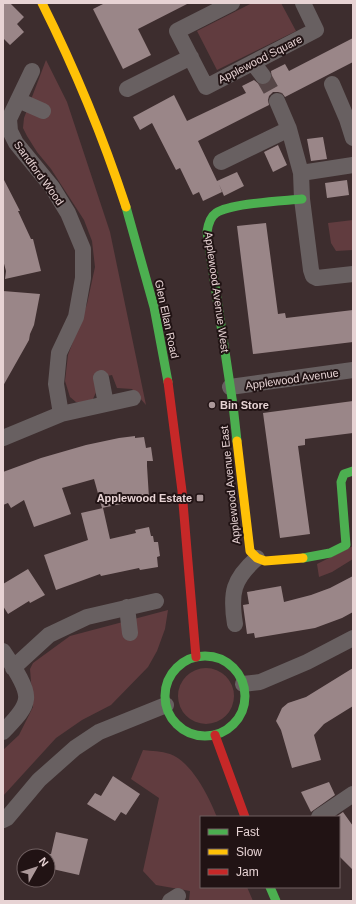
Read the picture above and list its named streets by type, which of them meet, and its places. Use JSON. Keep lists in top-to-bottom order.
{
  "streets": {
    "street": [
      "Applewood Square",
      "Sandford Wood",
      "Applewood Avenue West",
      "Glen Ellan Road",
      "Applewood Avenue",
      "Applewood Avenue East"
    ]
  },
  "crossings": [
    ["Applewood Avenue West", "Applewood Avenue"],
    ["Applewood Avenue West", "Applewood Avenue East"],
    ["Applewood Avenue", "Applewood Avenue East"]
  ],
  "places": {
    "other": ["Bin Store"],
    "transit": ["Applewood Estate"]
  },
  "legend": ["Fast", "Slow", "Jam"],
  "north": "top right"
}
